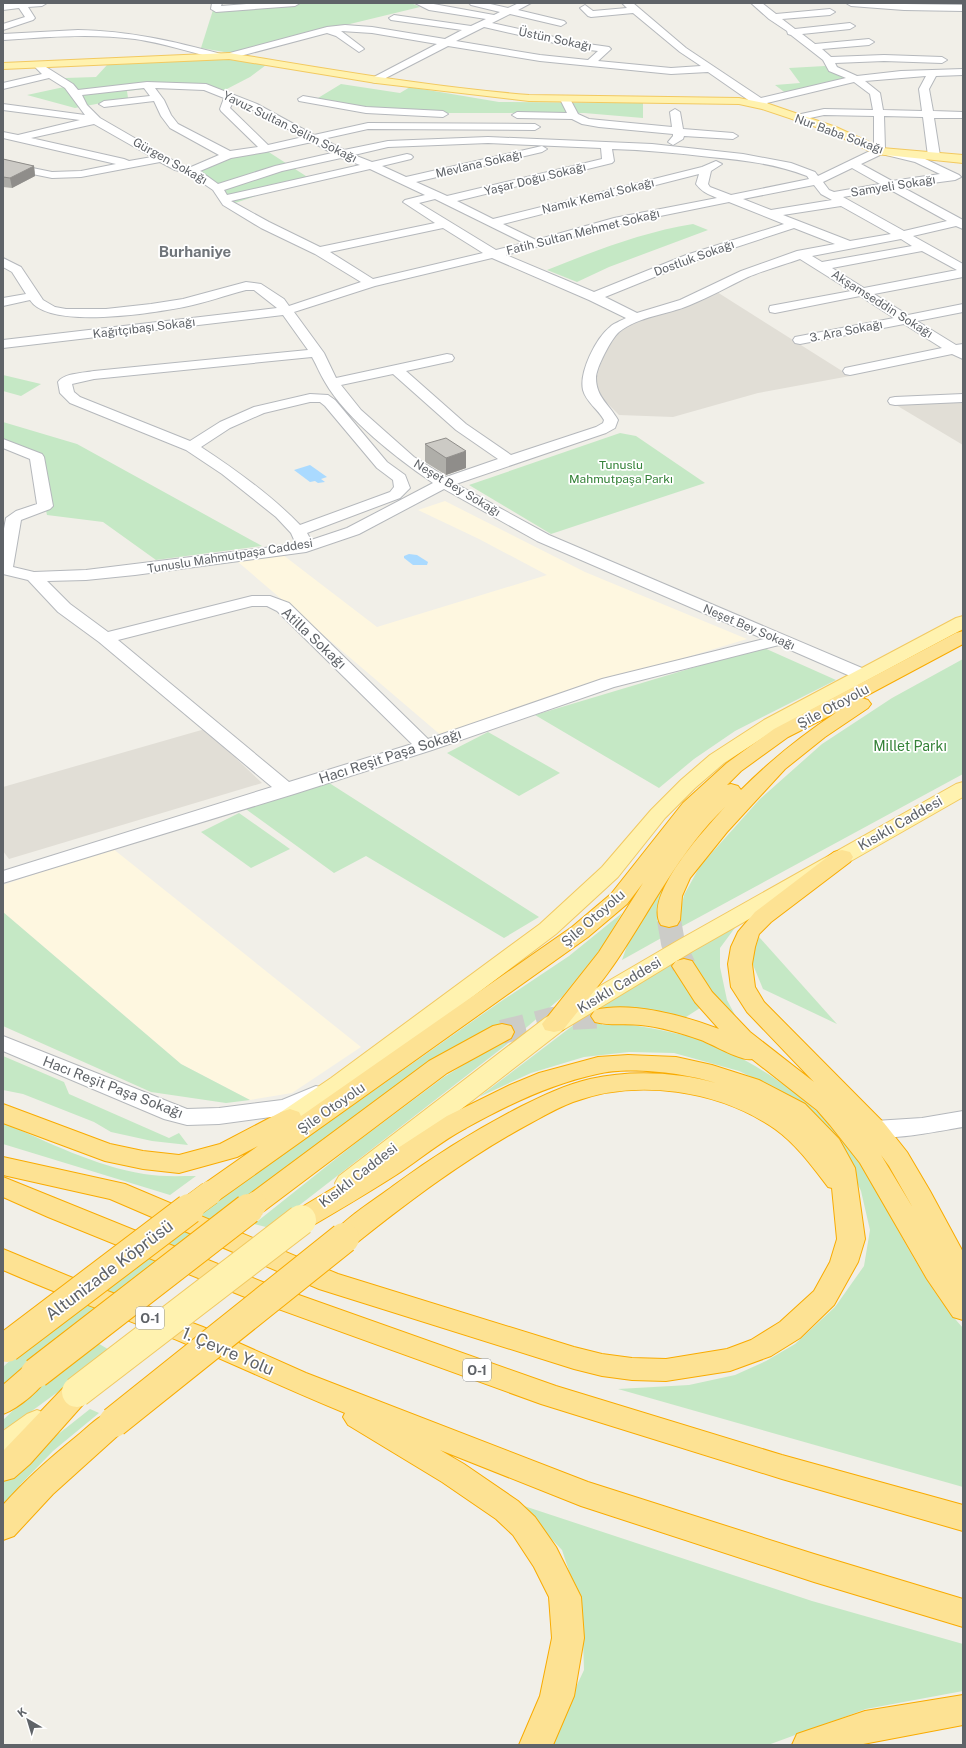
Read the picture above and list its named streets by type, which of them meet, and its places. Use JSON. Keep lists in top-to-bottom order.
{
  "streets": {
    "highway": [
      "Şile Otoyolu",
      "Altunizade Köprüsü",
      "O-1",
      "1. Çevre Yolu"
    ],
    "main road": ["Nur Baba Sokağı", "Kısıklı Caddesi"],
    "street": [
      "Üstün Sokağı",
      "Yavuz Sultan Selim Sokağı",
      "Gürgen Sokağı",
      "Mevlana Sokağı",
      "Yaşar Doğu Sokağı",
      "Samyeli Sokağı",
      "Namık Kemal Sokağı",
      "Fatih Sultan Mehmet Sokağı",
      "Dostluk Sokağı",
      "Akşamseddin Sokağı",
      "Kağıtçıbaşı Sokağı",
      "3. Ara Sokağı",
      "Neşet Bey Sokağı",
      "Tunuslu Mahmutpaşa Caddesi",
      "Atilla Sokağı",
      "Hacı Reşit Paşa Sokağı"
    ]
  },
  "crossings": [
    ["Yavuz Sultan Selim Sokağı", "Gürgen Sokağı"],
    ["Yavuz Sultan Selim Sokağı", "Mevlana Sokağı"],
    ["Yavuz Sultan Selim Sokağı", "Yaşar Doğu Sokağı"],
    ["Yavuz Sultan Selim Sokağı", "Namık Kemal Sokağı"],
    ["Yavuz Sultan Selim Sokağı", "Fatih Sultan Mehmet Sokağı"],
    ["Nur Baba Sokağı", "Gürgen Sokağı"],
    ["Nur Baba Sokağı", "Fatih Sultan Mehmet Sokağı"],
    ["Gürgen Sokağı", "Fatih Sultan Mehmet Sokağı"],
    ["Fatih Sultan Mehmet Sokağı", "Kağıtçıbaşı Sokağı"],
    ["Fatih Sultan Mehmet Sokağı", "Neşet Bey Sokağı"],
    ["Akşamseddin Sokağı", "3. Ara Sokağı"],
    ["Kağıtçıbaşı Sokağı", "Neşet Bey Sokağı"],
    ["Neşet Bey Sokağı", "Tunuslu Mahmutpaşa Caddesi"],
    ["Neşet Bey Sokağı", "Hacı Reşit Paşa Sokağı"],
    ["Atilla Sokağı", "Hacı Reşit Paşa Sokağı"],
    ["Şile Otoyolu", "Kısıklı Caddesi"],
    ["Şile Otoyolu", "Altunizade Köprüsü"],
    ["O-1", "1. Çevre Yolu"]
  ],
  "districts": ["Burhaniye"],
  "parks": ["Tunuslu Mahmutpaşa Parkı", "Millet Parkı"],
  "north": "top left"
}
